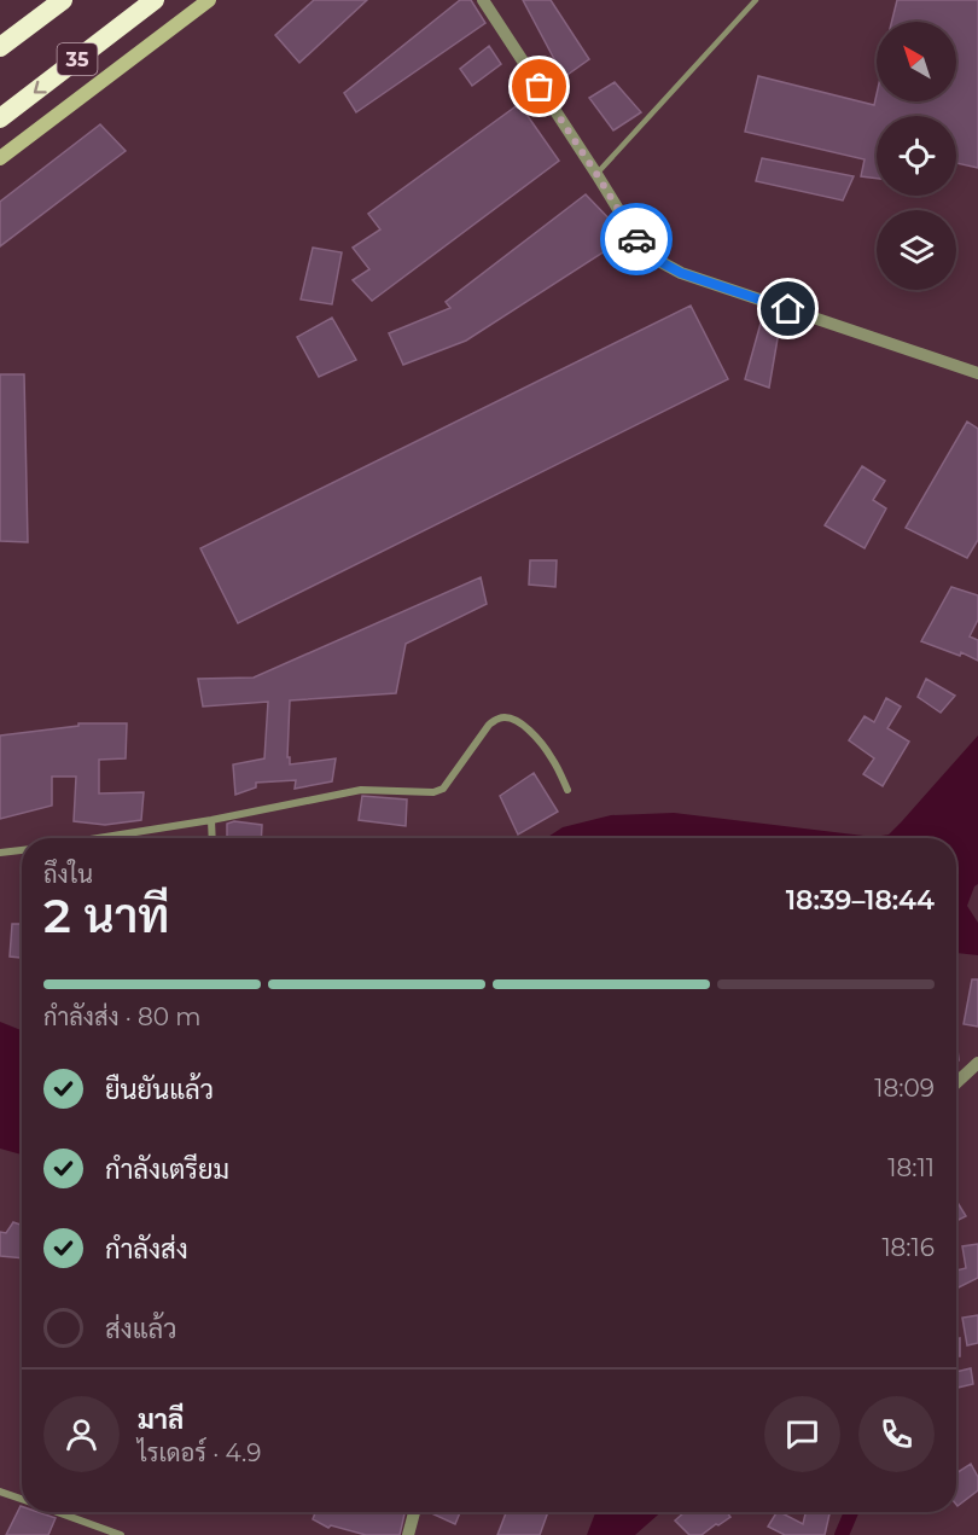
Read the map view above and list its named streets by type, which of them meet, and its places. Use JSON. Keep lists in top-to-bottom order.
{
  "streets": {
    "highway": ["35"]
  },
  "north": "top left",
  "page": {
    "heading": ["2 นาที", "ถึงใน", "18:39–18:44"],
    "panel": ["มาลี", "ไรเดอร์ · 4.9"],
    "bar": "กำลังส่ง · 80 m",
    "list": [
      ["ยืนยันแล้ว", "18:09"],
      ["กำลังเตรียม", "18:11"],
      ["กำลังส่ง", "18:16"],
      "ส่งแล้ว"
    ]
  }
}
